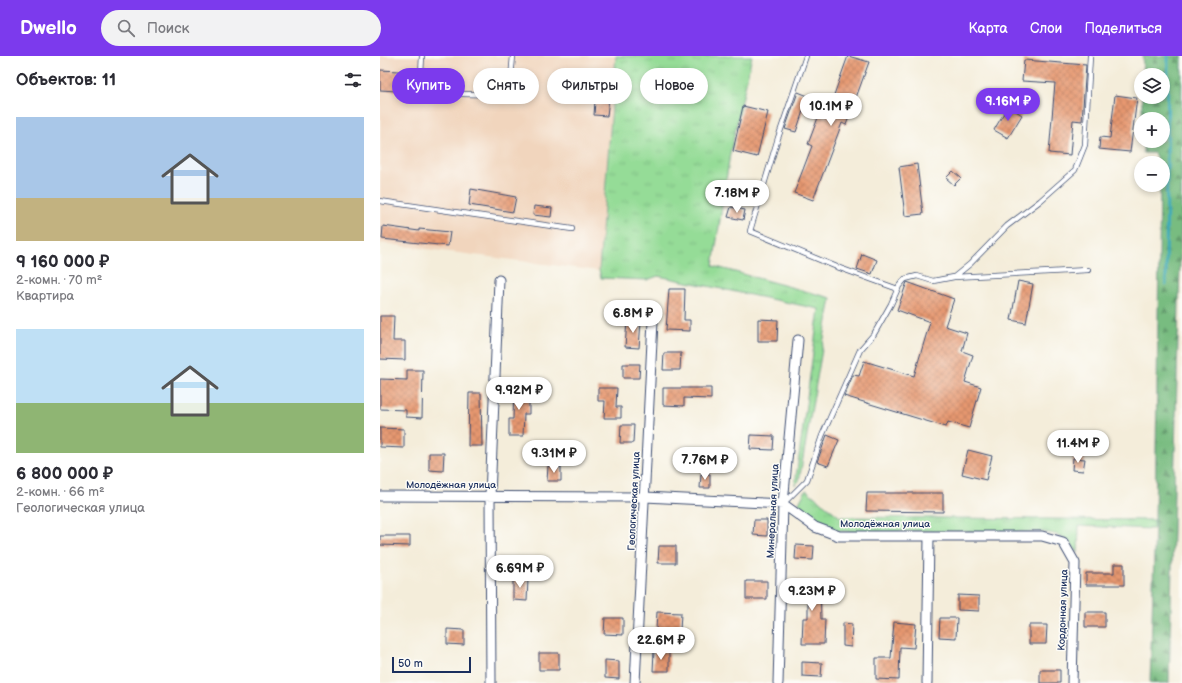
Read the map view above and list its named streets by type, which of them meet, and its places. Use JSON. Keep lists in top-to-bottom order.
{
  "streets": {
    "street": [
      "Молодёжная улица",
      "Геологическая улица",
      "Минеральная улица",
      "Кордонная улица"
    ]
  },
  "crossings": [
    ["Молодёжная улица", "Геологическая улица"],
    ["Молодёжная улица", "Минеральная улица"],
    ["Молодёжная улица", "Кордонная улица"]
  ],
  "scale_bar": "50 m",
  "page": {
    "header": "Dwello",
    "search": "Поиск",
    "nav": ["Карта", "Слои", "Поделиться"],
    "heading": "Объектов: 11",
    "map_buttons": ["+", "−"],
    "chip": [
      "Купить",
      "Снять",
      "Фильтры",
      "Новое"
    ],
    "price": [
      "9.16M ₽",
      "10.1M ₽",
      "7.18M ₽",
      "6.8M ₽",
      "9.92M ₽",
      "11.4M ₽",
      "9.31M ₽",
      "7.76M ₽",
      "6.69M ₽",
      "9.23M ₽",
      "22.6M ₽"
    ],
    "list": [
      {
        "name": "9 160 000 ₽",
        "note": "2-комн. · 70 m² · Квартира"
      },
      {
        "name": "6 800 000 ₽",
        "note": "2-комн. · 66 m² · Геологическая улица"
      }
    ],
    "scale": "50 m"
  }
}
